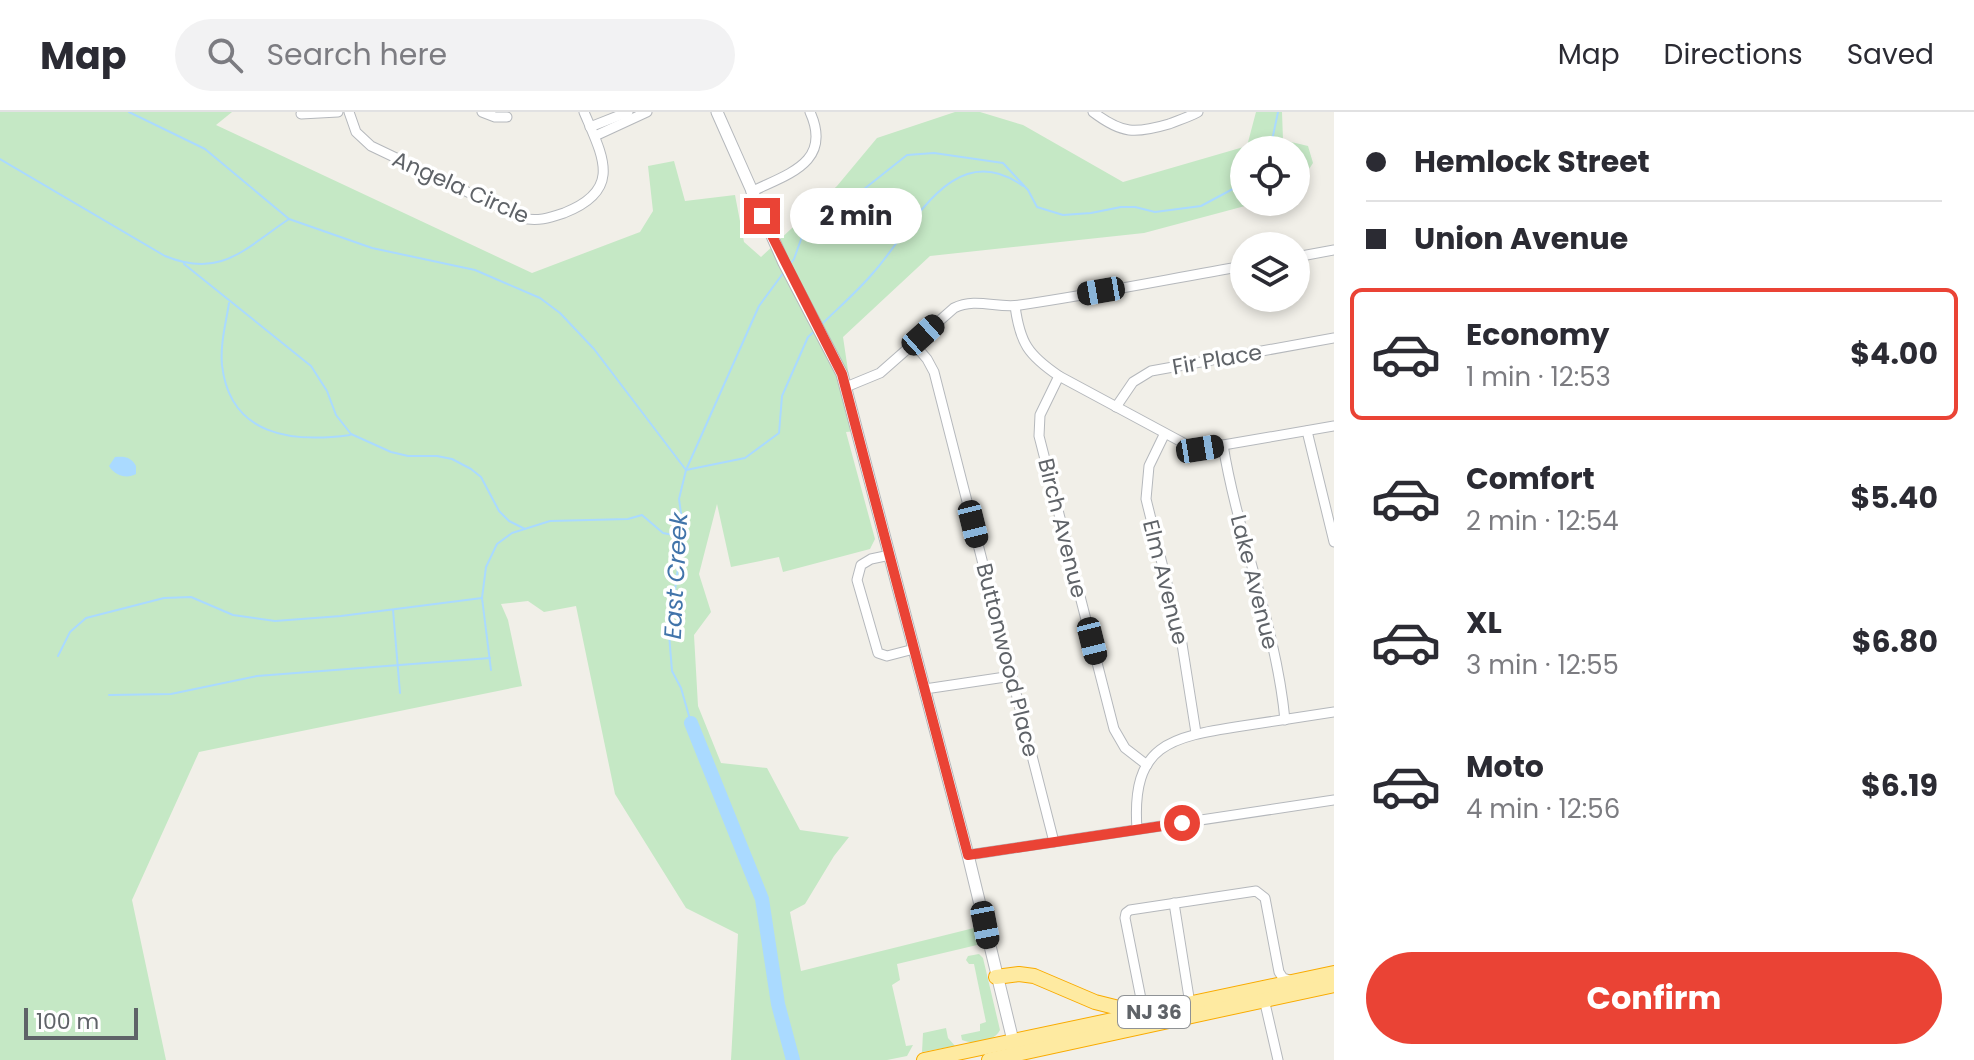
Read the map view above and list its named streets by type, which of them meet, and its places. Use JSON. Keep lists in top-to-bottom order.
{
  "streets": {
    "highway": ["NJ 36"],
    "street": [
      "Angela Circle",
      "Fir Place",
      "Birch Avenue",
      "Elm Avenue",
      "Lake Avenue",
      "Buttonwood Place"
    ]
  },
  "water": ["East Creek"],
  "scale_bar": "100 m",
  "page": {
    "header": "Map",
    "search": "Search here",
    "nav": ["Map", "Directions", "Saved"],
    "banner": ["Hemlock Street", "Union Avenue"],
    "bubble": "2 min",
    "list": [
      {
        "name": "Economy",
        "note": "1 min · 12:53",
        "value": "$4.00"
      },
      {
        "name": "Comfort",
        "note": "2 min · 12:54",
        "value": "$5.40"
      },
      {
        "name": "XL",
        "note": "3 min · 12:55",
        "value": "$6.80"
      },
      {
        "name": "Moto",
        "note": "4 min · 12:56",
        "value": "$6.19"
      }
    ],
    "buttons": "Confirm",
    "scale": "100 m"
  }
}
